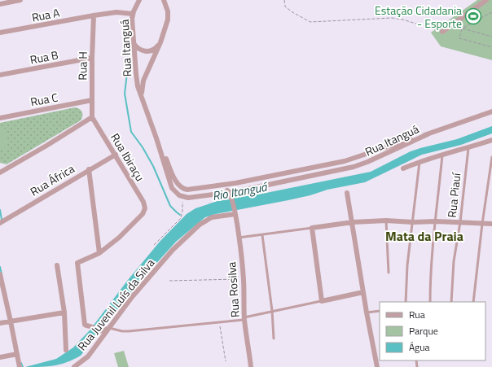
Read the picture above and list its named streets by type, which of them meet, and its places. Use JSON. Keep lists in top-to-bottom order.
{
  "streets": {
    "street": [
      "Rua A",
      "Rua Itanguá",
      "Rua B",
      "Rua H",
      "Rua C",
      "Rua Ibiraçu",
      "Rua África",
      "Rua Rosilva",
      "Rua Juvenil Luís da Silva"
    ],
    "lane": ["Rua Piauí"]
  },
  "crossings": [
    ["Rua A", "Rua Itanguá"],
    ["Rua A", "Rua H"],
    ["Rua Itanguá", "Rua Rosilva"],
    ["Rua B", "Rua H"],
    ["Rua H", "Rua C"],
    ["Rua H", "Rua Ibiraçu"],
    ["Rua Ibiraçu", "Rua África"],
    ["Rua Rosilva", "Rua Juvenil Luís da Silva"]
  ],
  "districts": ["Mata da Praia"],
  "water": ["Rio Itanguá"],
  "places": {
    "sports": ["Estação Cidadania - Esporte"]
  },
  "legend": ["Rua", "Parque", "Água"]
}
